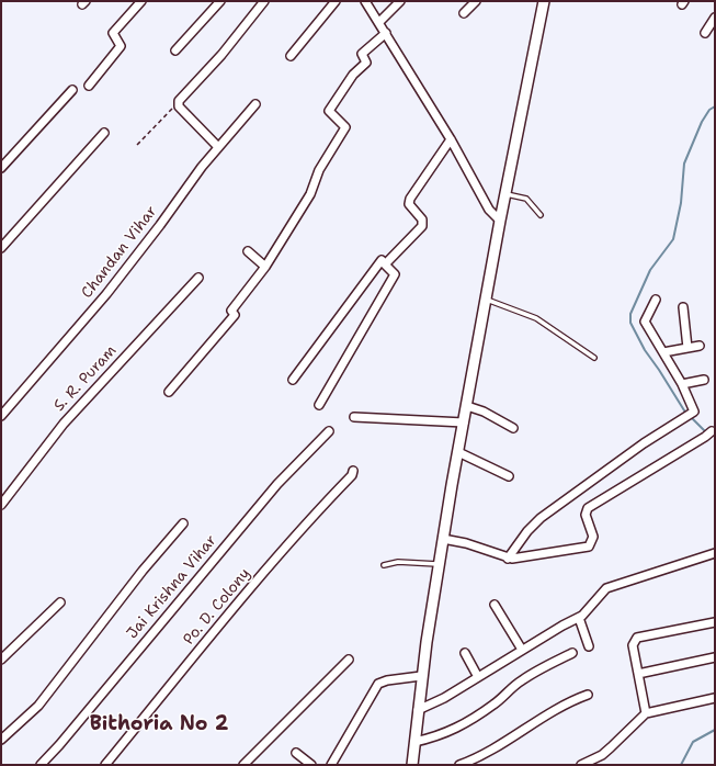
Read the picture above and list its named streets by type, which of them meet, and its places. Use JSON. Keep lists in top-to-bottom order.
{
  "streets": {
    "street": [
      "Chandan Vihar",
      "S. R. Puram",
      "Jai Krishna Vihar",
      "Po. D. Colony"
    ]
  },
  "districts": ["Bithoria No 2"]
}
